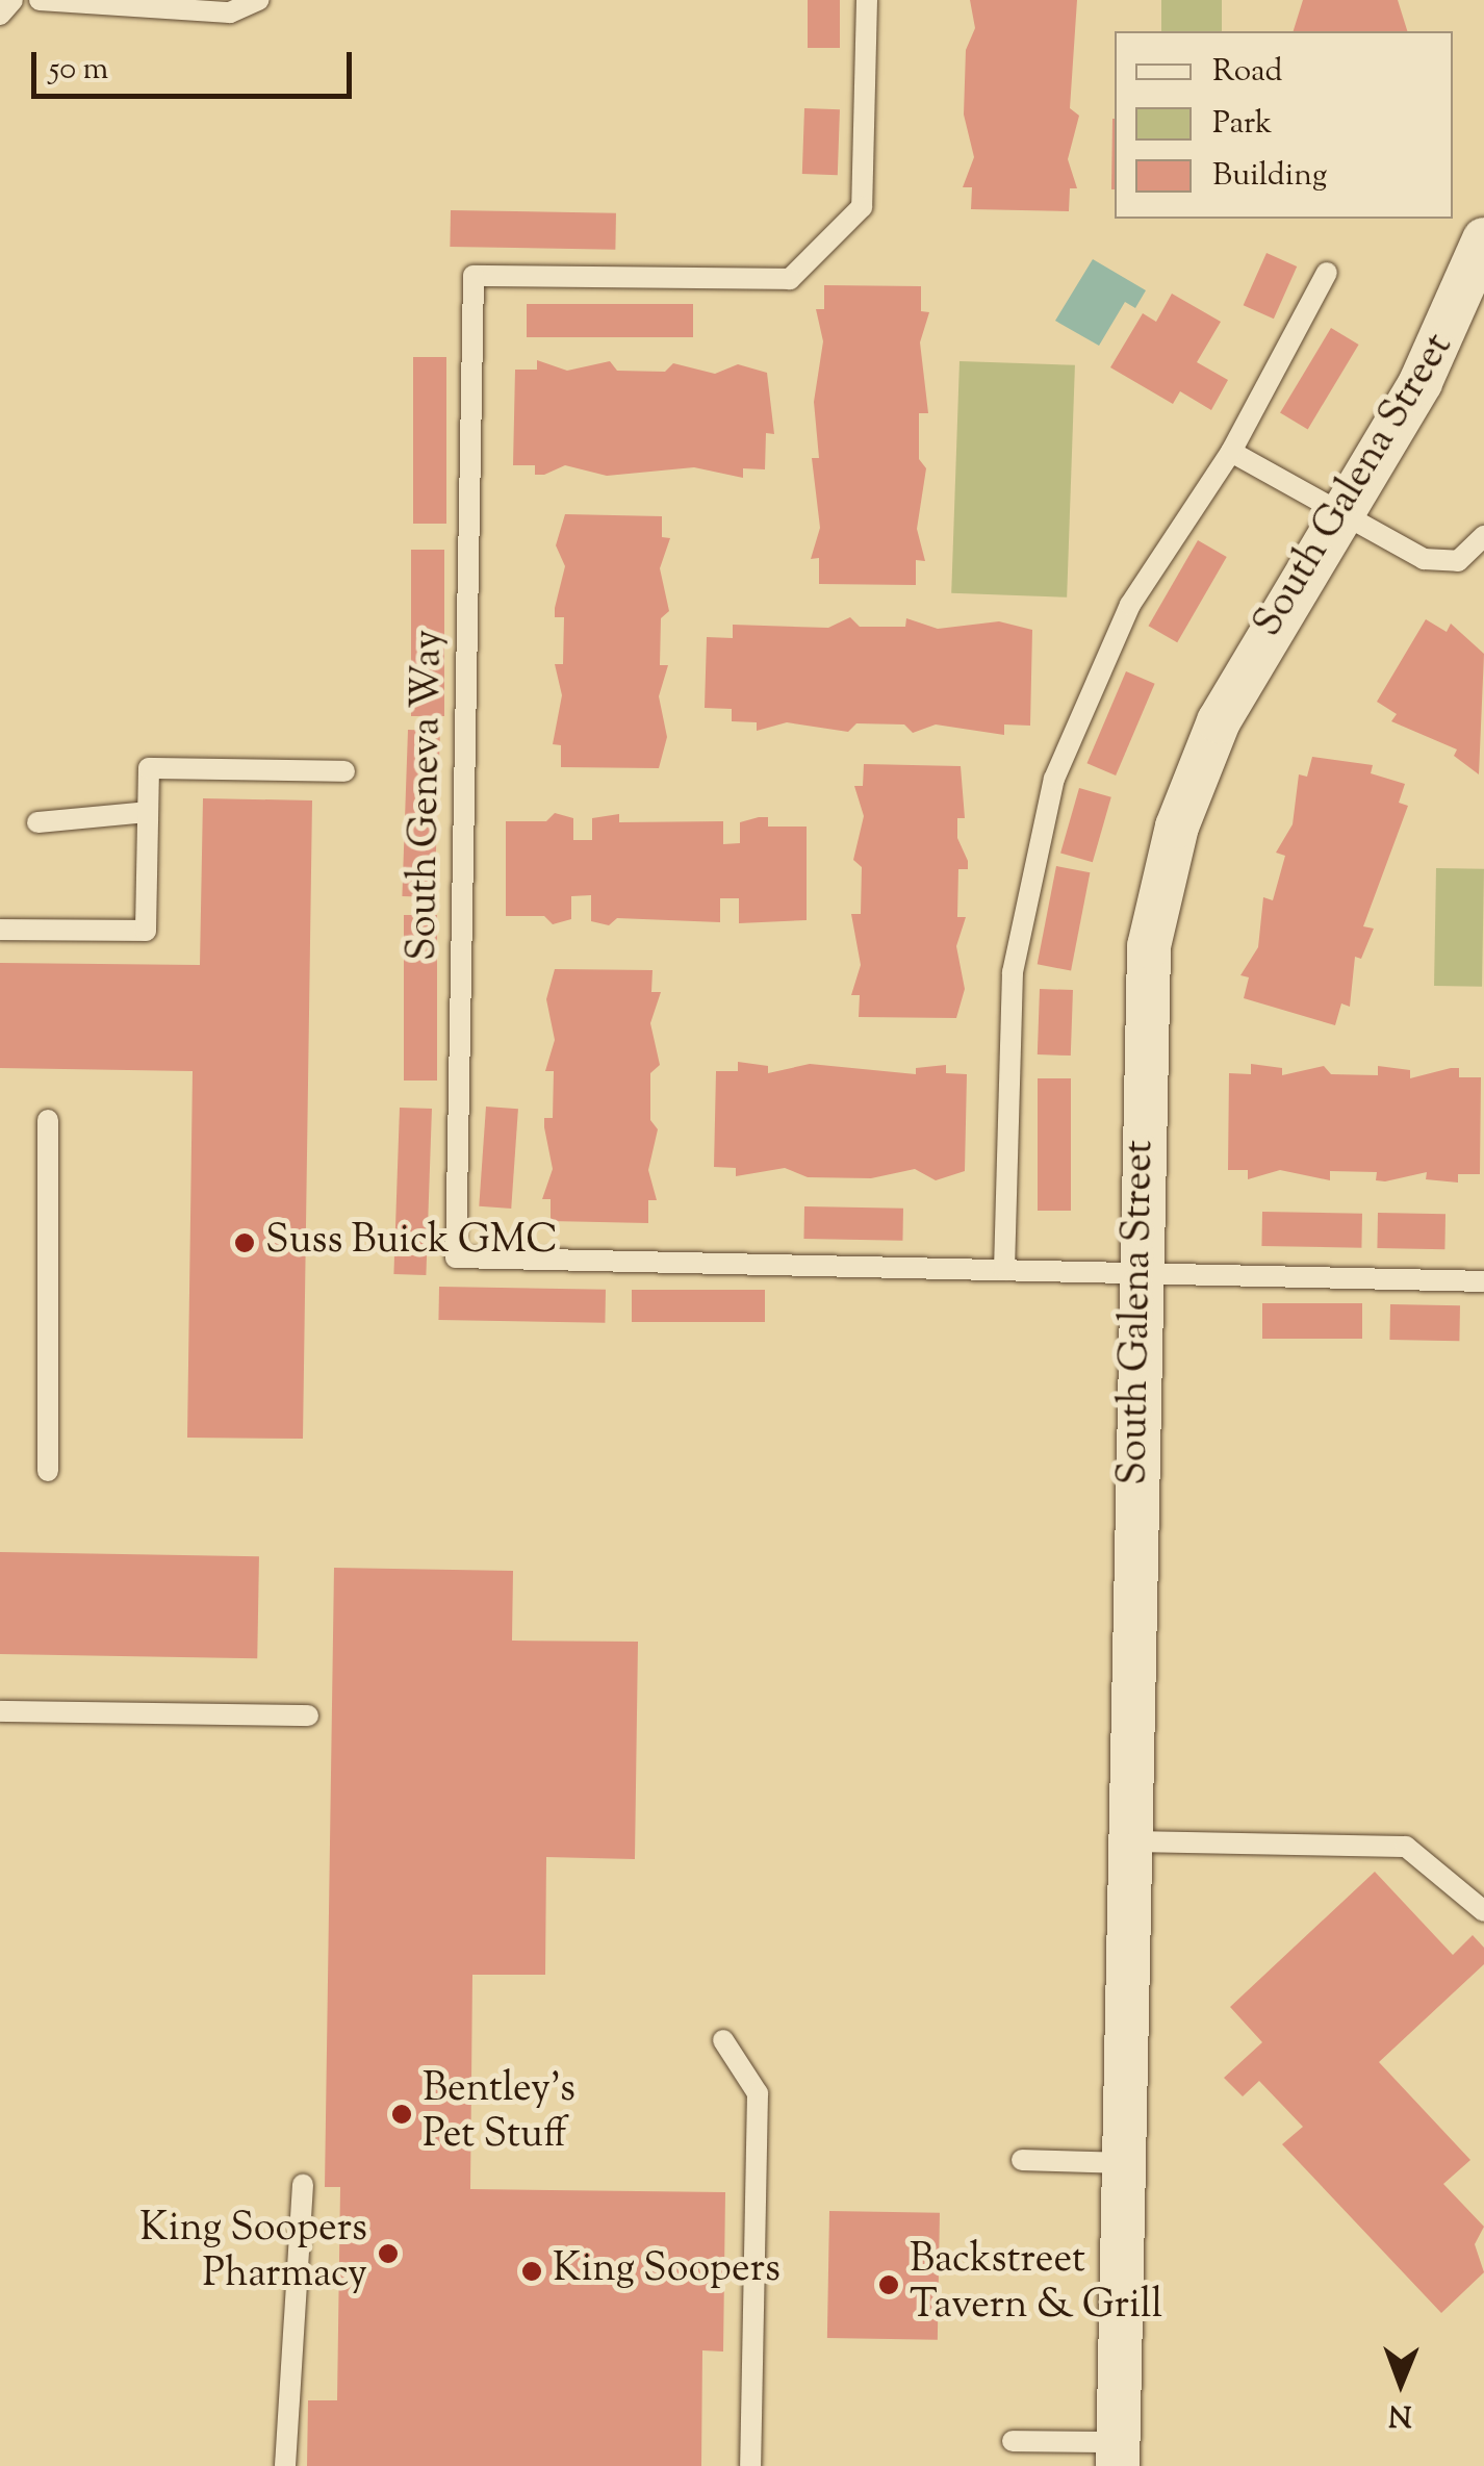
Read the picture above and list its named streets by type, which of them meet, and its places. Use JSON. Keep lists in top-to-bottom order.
{
  "streets": {
    "street": ["South Galena Street"],
    "lane": ["South Geneva Way"]
  },
  "crossings": [
    ["South Galena Street", "South Geneva Way"]
  ],
  "places": [
    "Suss Buick GMC",
    "Bentley's Pet Stuff",
    "King Soopers Pharmacy",
    "King Soopers",
    "Backstreet Tavern & Grill"
  ],
  "legend": ["Road", "Park", "Building"],
  "scale_bar": "50 m",
  "north": "bottom"
}
